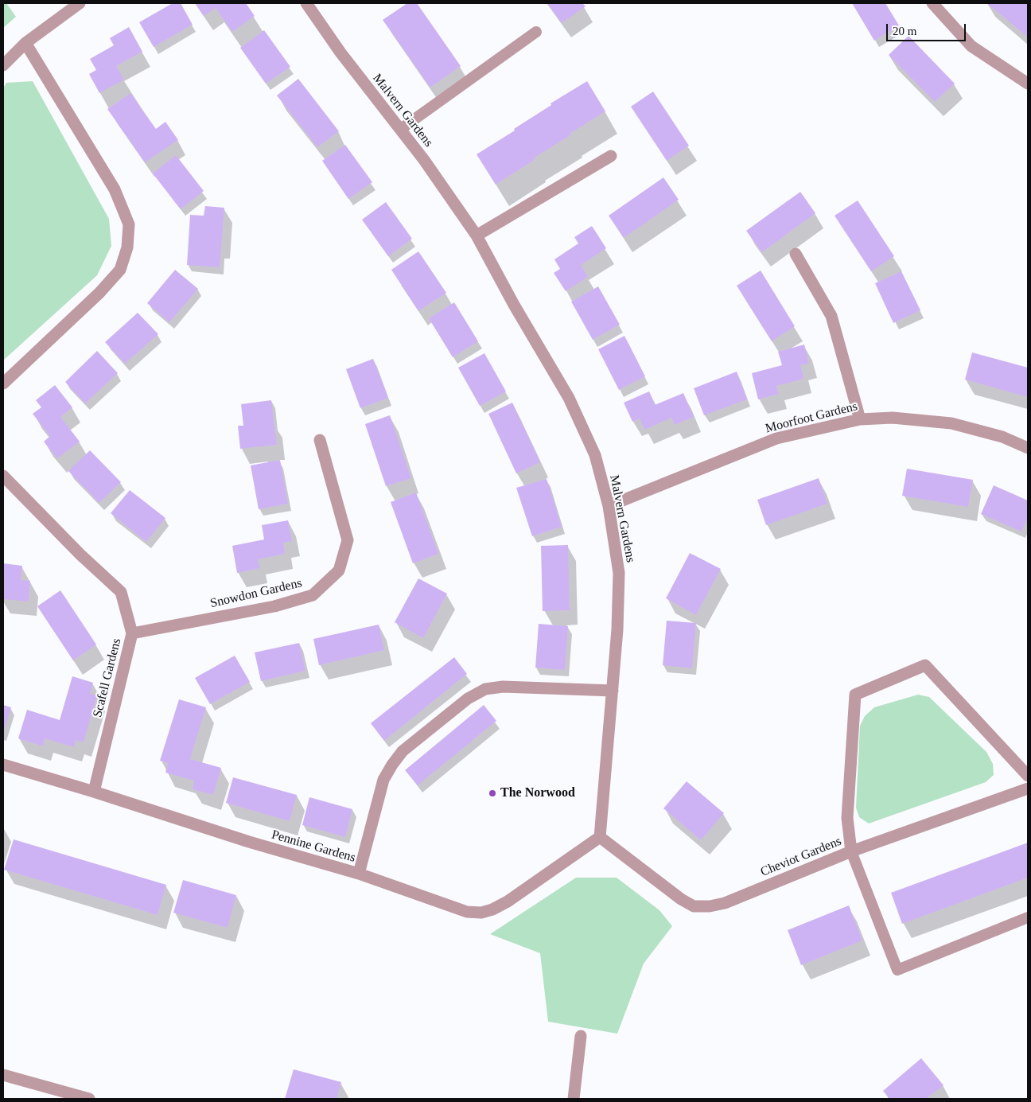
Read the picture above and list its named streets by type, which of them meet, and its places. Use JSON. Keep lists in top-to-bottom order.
{
  "streets": {
    "street": [
      "Malvern Gardens",
      "Moorfoot Gardens",
      "Snowdon Gardens",
      "Scafell Gardens",
      "Pennine Gardens",
      "Cheviot Gardens"
    ]
  },
  "crossings": [
    ["Malvern Gardens", "Moorfoot Gardens"],
    ["Malvern Gardens", "Pennine Gardens"],
    ["Malvern Gardens", "Cheviot Gardens"],
    ["Snowdon Gardens", "Scafell Gardens"],
    ["Scafell Gardens", "Pennine Gardens"],
    ["Pennine Gardens", "Cheviot Gardens"]
  ],
  "places": ["The Norwood"],
  "scale_bar": "20 m"
}
